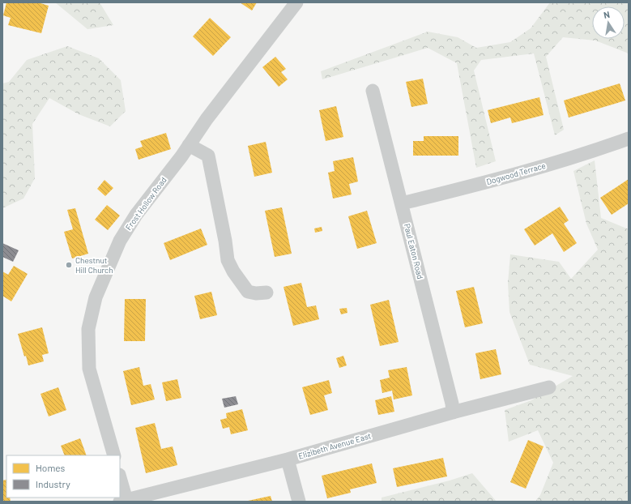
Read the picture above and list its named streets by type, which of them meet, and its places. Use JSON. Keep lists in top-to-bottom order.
{
  "streets": {
    "street": [
      "Dogwood Terrace",
      "Frost Hollow Road",
      "Paul Eaton Road",
      "Elizibeth Avenue East"
    ]
  },
  "crossings": [
    ["Dogwood Terrace", "Paul Eaton Road"],
    ["Paul Eaton Road", "Elizibeth Avenue East"]
  ],
  "places": ["Chestnut Hill Church"],
  "legend": ["Homes", "Industry"],
  "north": "top"
}
